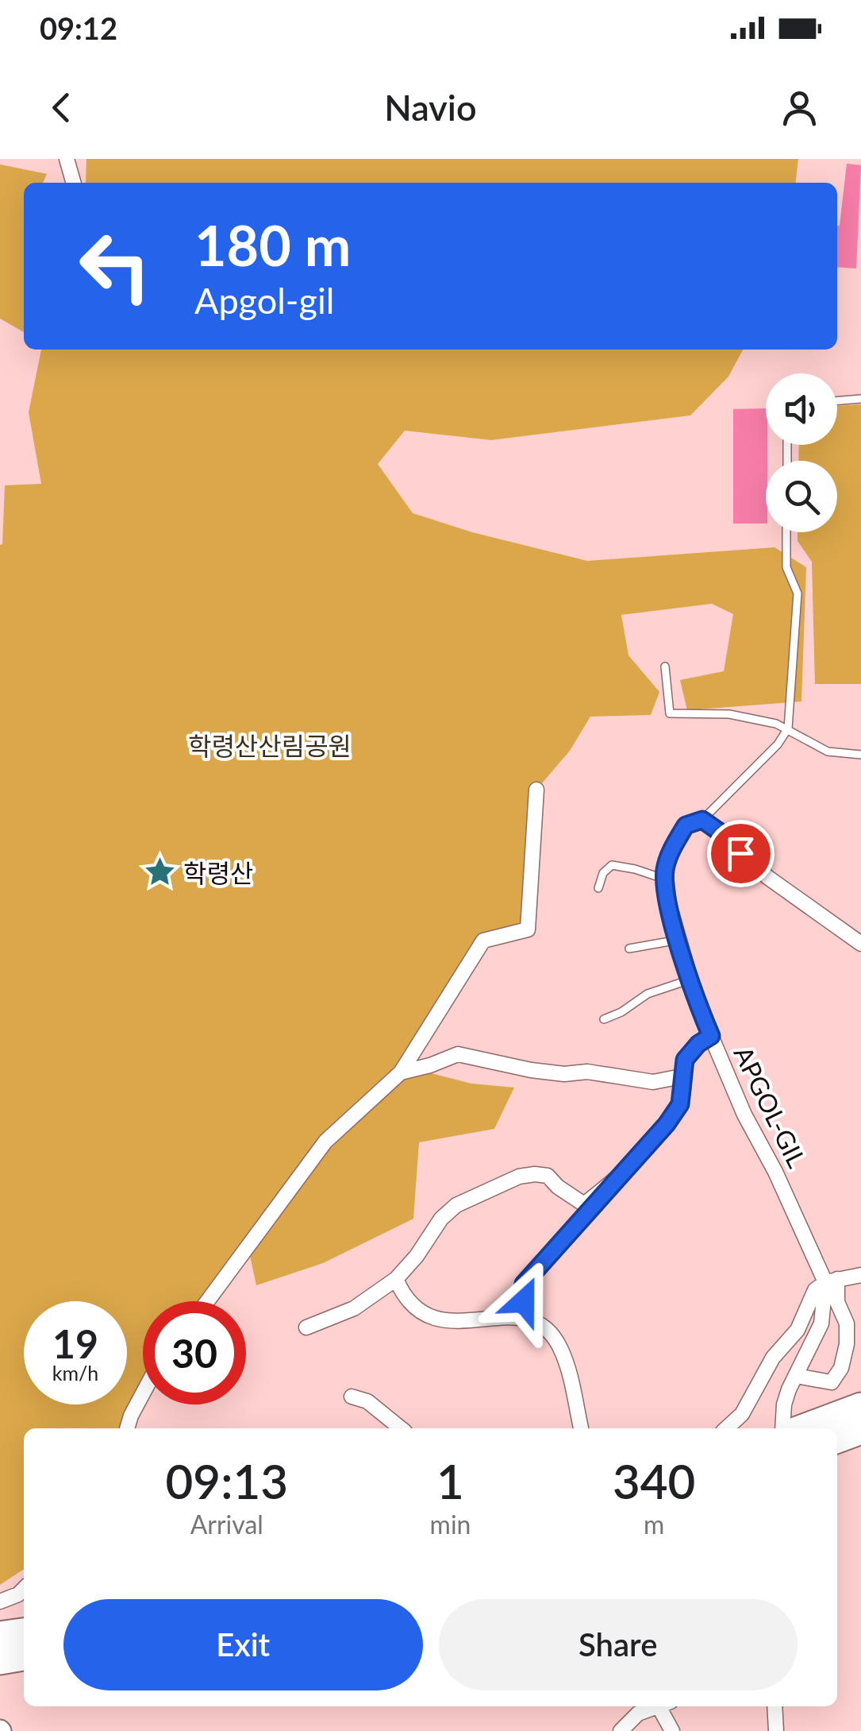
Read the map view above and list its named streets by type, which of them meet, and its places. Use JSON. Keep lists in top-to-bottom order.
{
  "streets": {
    "street": ["APGOL-GIL"]
  },
  "parks": ["학령산산림공원"],
  "places": {
    "place": ["학령산"]
  },
  "page": {
    "status": "09:12",
    "header": "Navio",
    "turn": ["180 m", "Apgol-gil"],
    "speed": "19 km/h",
    "limit": "30",
    "eta": [
      "09:13",
      "Arrival",
      "1",
      "min",
      "340",
      "m"
    ],
    "buttons": ["Exit", "Share"]
  }
}
